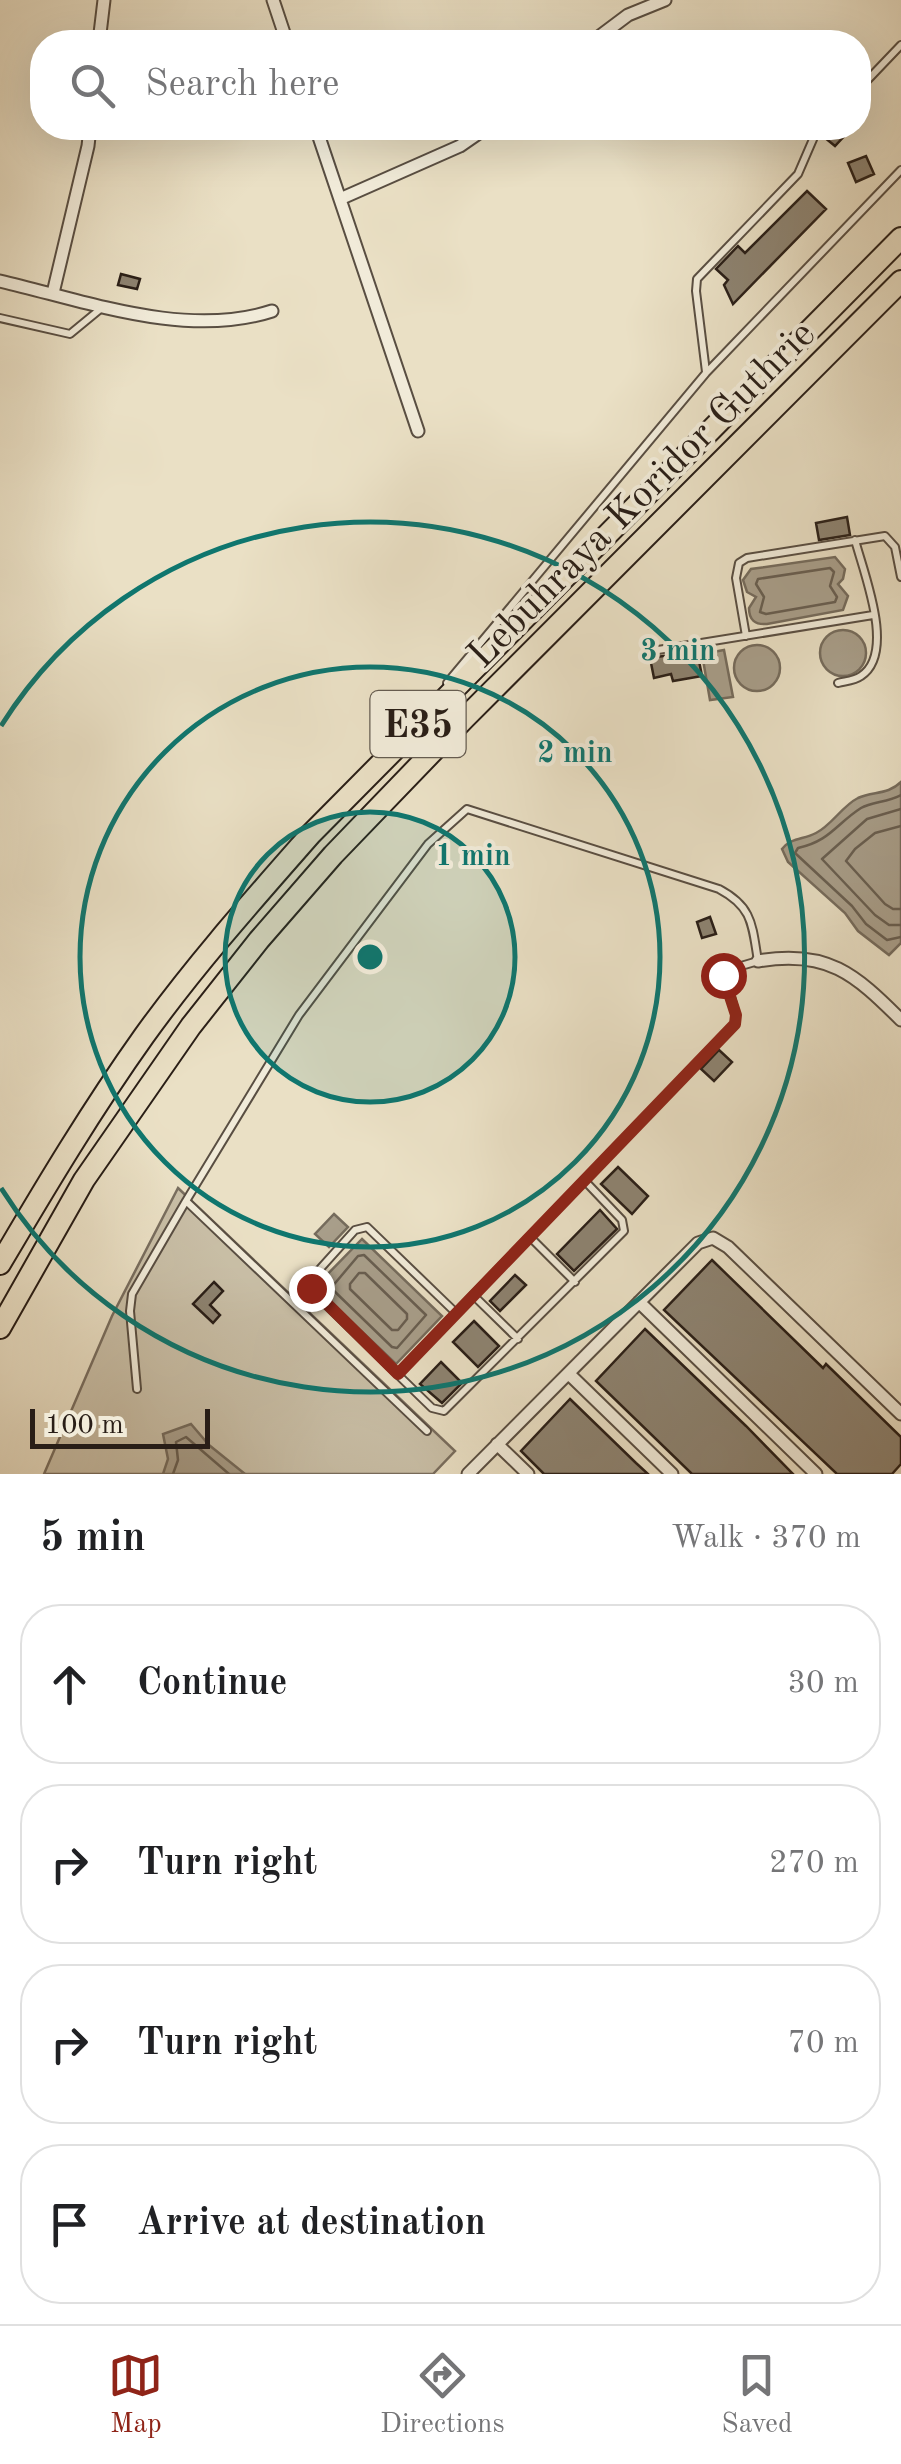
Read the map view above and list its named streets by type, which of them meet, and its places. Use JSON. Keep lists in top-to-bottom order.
{
  "streets": {
    "highway": ["Lebuhraya Koridor Guthrie", "E35"]
  },
  "scale_bar": "100 m",
  "page": {
    "search": "Search here",
    "scale": "100 m",
    "heading": ["5 min", "Walk · 370 m"],
    "list": [
      ["Continue", "30 m"],
      ["Turn right", "270 m"],
      ["Turn right", "70 m"],
      "Arrive at destination"
    ],
    "nav": ["Map", "Directions", "Saved"]
  },
  "rings": ["3 min", "2 min", "1 min"]
}
